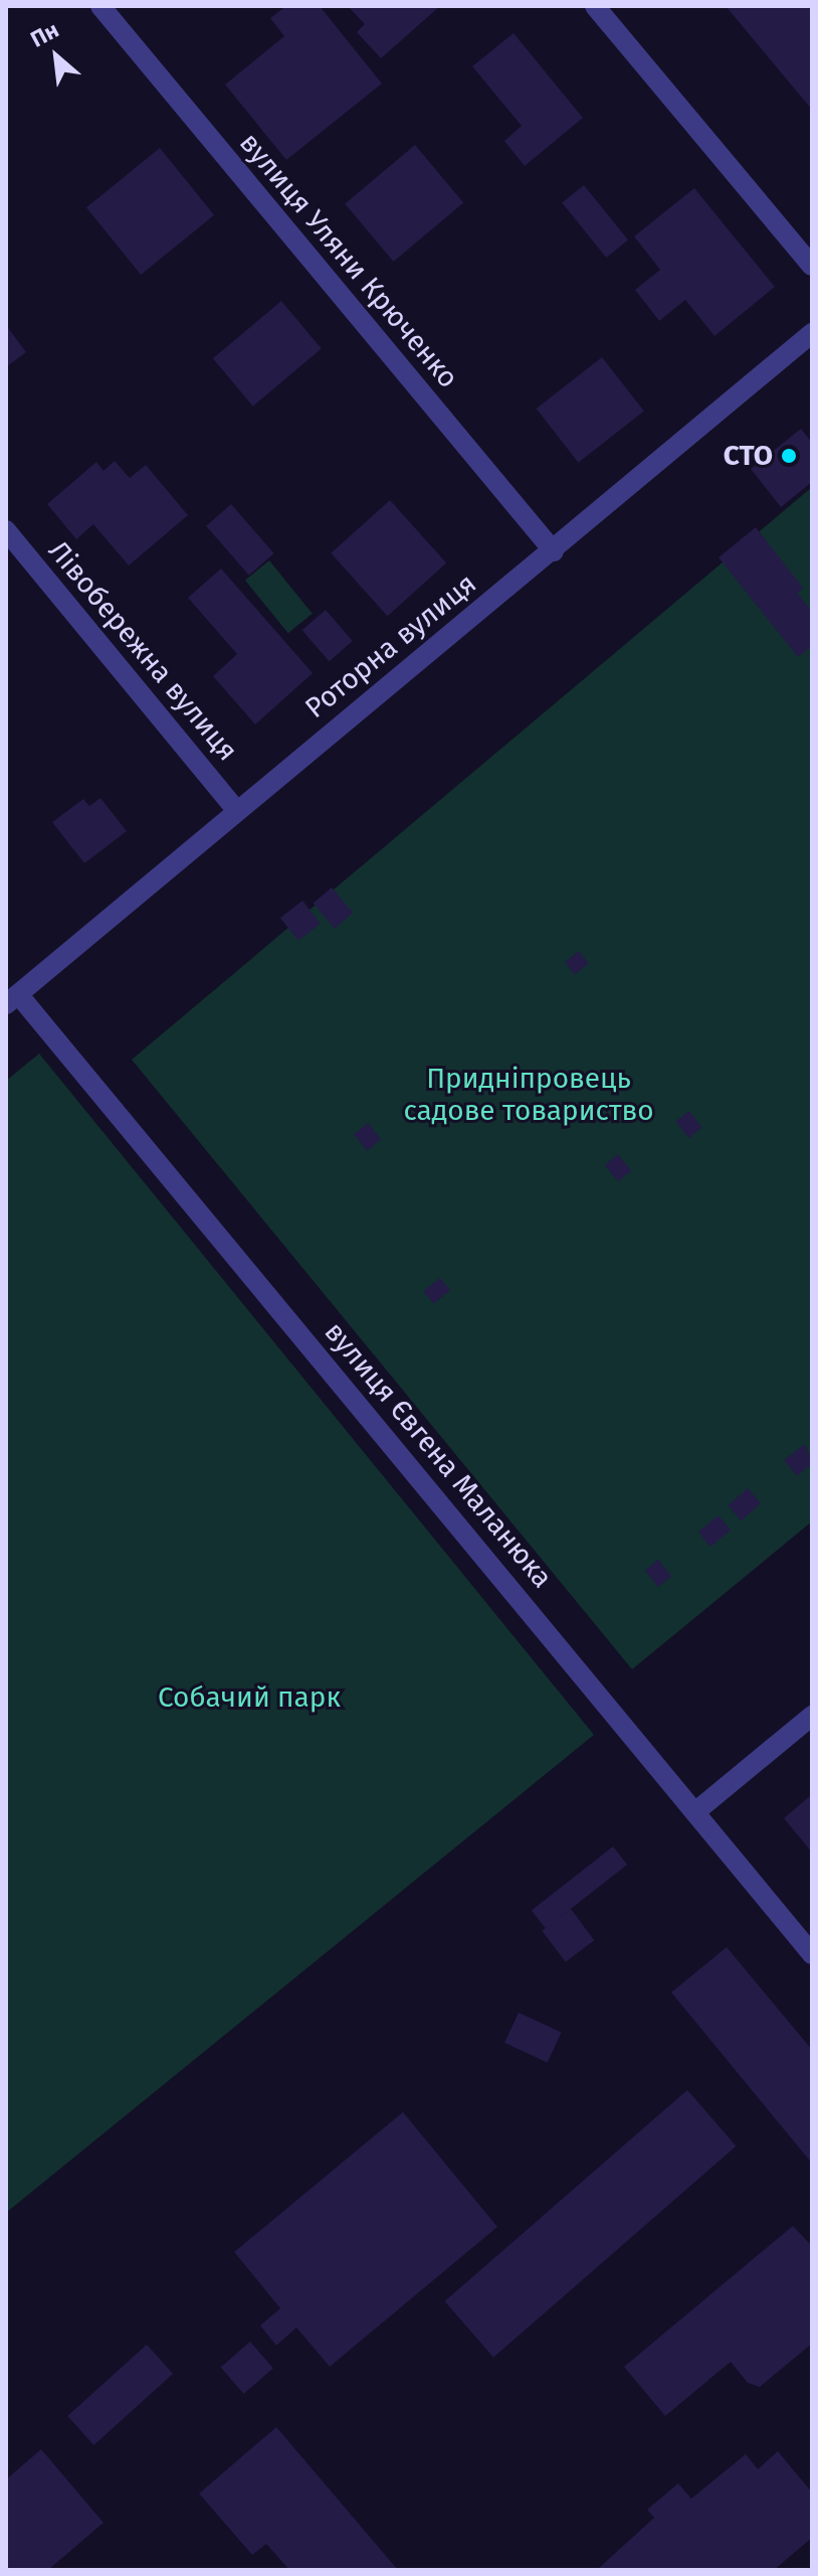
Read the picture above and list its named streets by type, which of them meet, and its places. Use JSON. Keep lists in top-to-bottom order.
{
  "streets": {
    "street": [
      "вулиця Уляни Крюченко",
      "Роторна вулиця",
      "Лівобережна вулиця",
      "вулиця Євгена Маланюка"
    ]
  },
  "crossings": [
    ["вулиця Уляни Крюченко", "Роторна вулиця"],
    ["Роторна вулиця", "Лівобережна вулиця"],
    ["Роторна вулиця", "вулиця Євгена Маланюка"]
  ],
  "parks": ["Придніпровець садове товариство", "Собачий парк"],
  "places": ["СТО"],
  "north": "top left"
}
